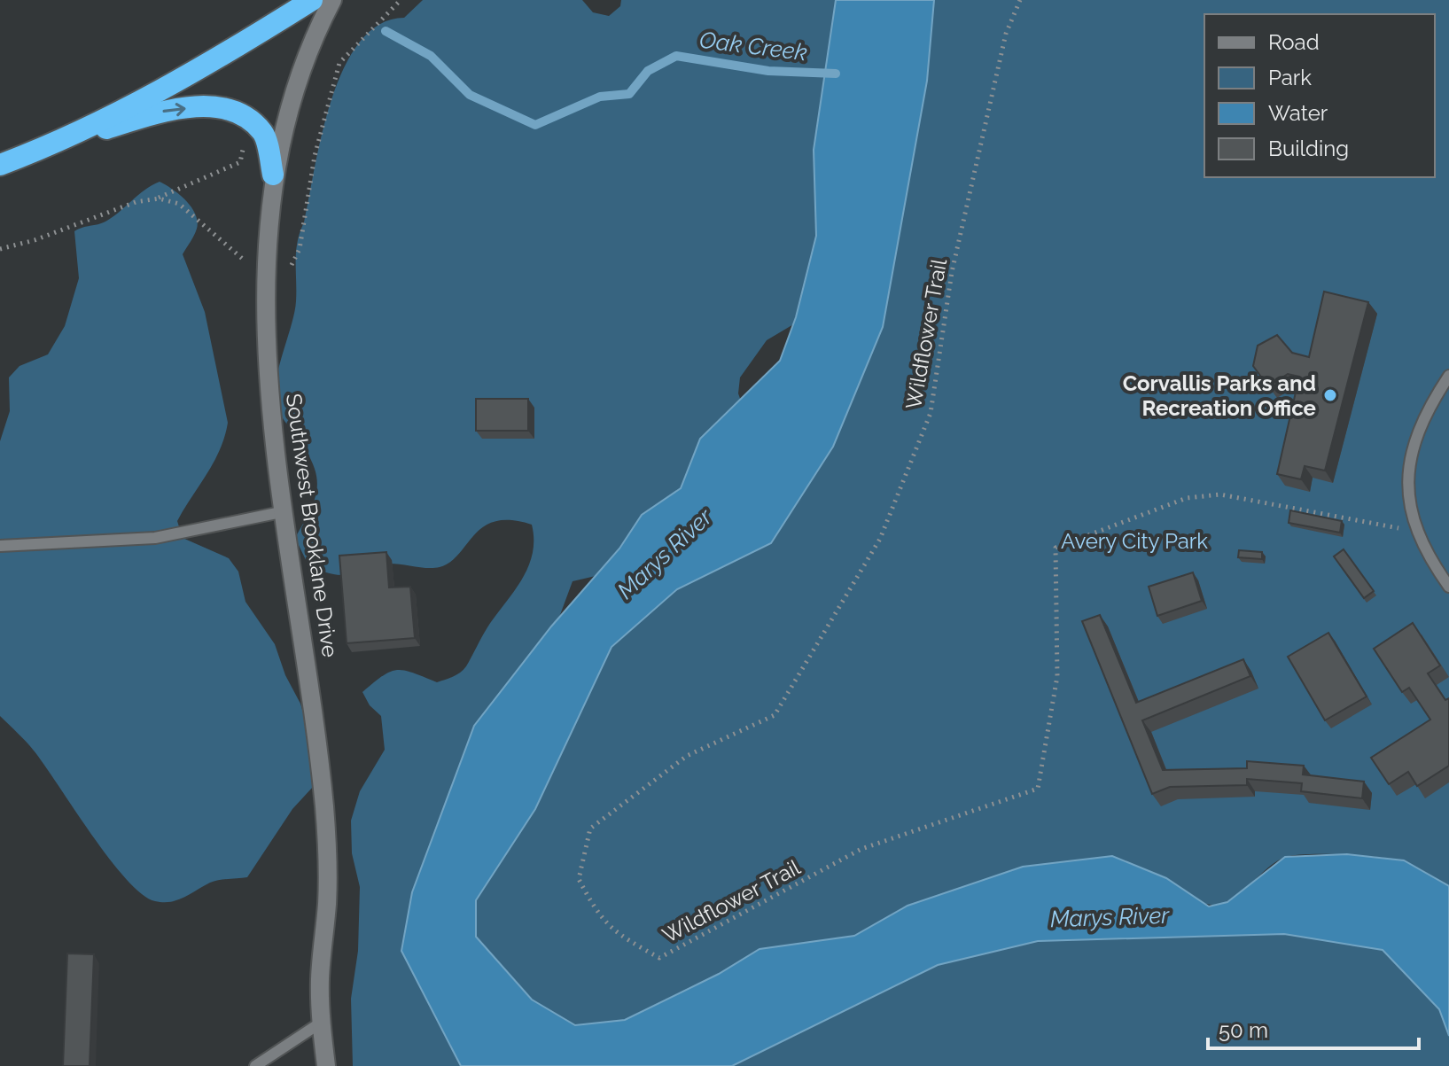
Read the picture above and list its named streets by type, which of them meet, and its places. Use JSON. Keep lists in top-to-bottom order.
{
  "streets": {
    "street": ["Southwest Brooklane Drive"],
    "path": ["Wildflower Trail"]
  },
  "water": ["Oak Creek", "Marys River"],
  "parks": ["Avery City Park"],
  "places": ["Corvallis Parks and Recreation Office"],
  "legend": [
    "Road",
    "Park",
    "Water",
    "Building"
  ],
  "scale_bar": "50 m"
}
